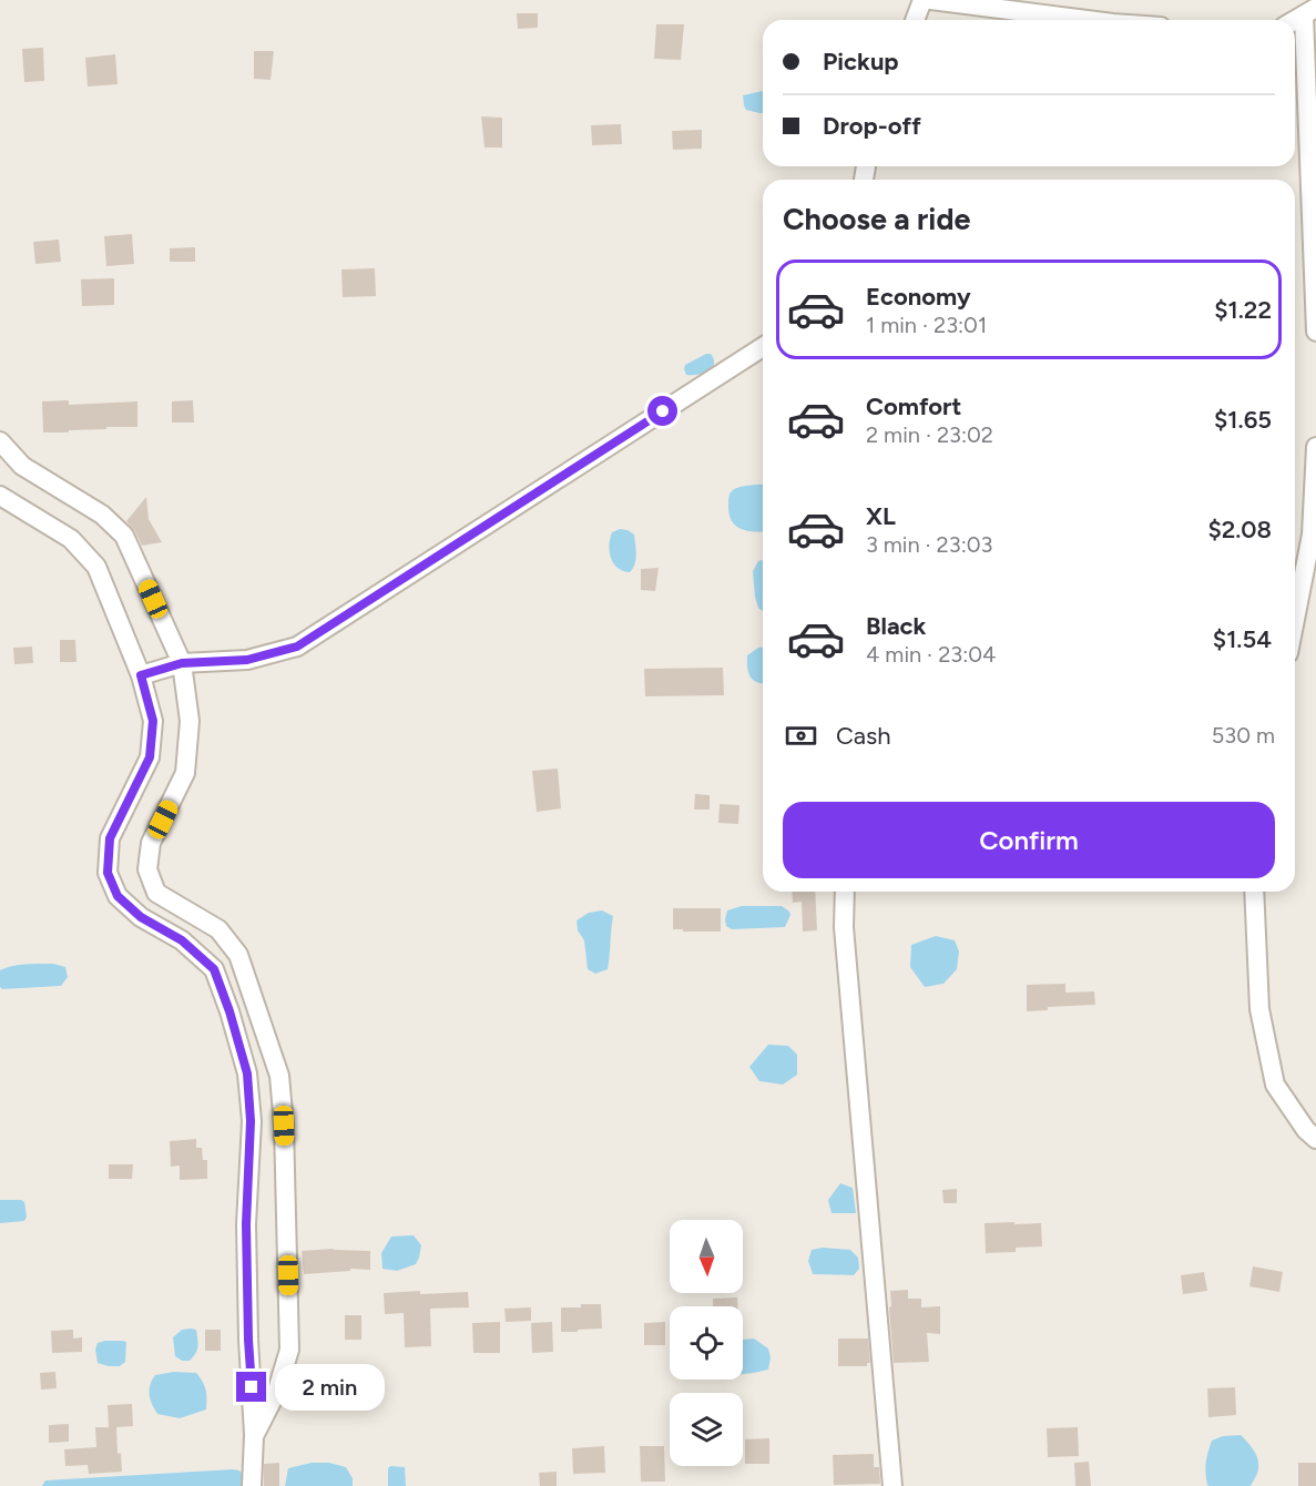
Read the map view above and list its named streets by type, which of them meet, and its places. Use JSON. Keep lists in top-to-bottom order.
{
  "north": "bottom",
  "page": {
    "banner": ["Pickup", "Drop-off"],
    "heading": "Choose a ride",
    "list": [
      {
        "name": "Economy",
        "note": "1 min · 23:01",
        "value": "$1.22"
      },
      {
        "name": "Comfort",
        "note": "2 min · 23:02",
        "value": "$1.65"
      },
      {
        "name": "XL",
        "note": "3 min · 23:03",
        "value": "$2.08"
      },
      {
        "name": "Black",
        "note": "4 min · 23:04",
        "value": "$1.54"
      }
    ],
    "pay": ["Cash", "530 m"],
    "buttons": "Confirm",
    "bubble": "2 min"
  }
}
